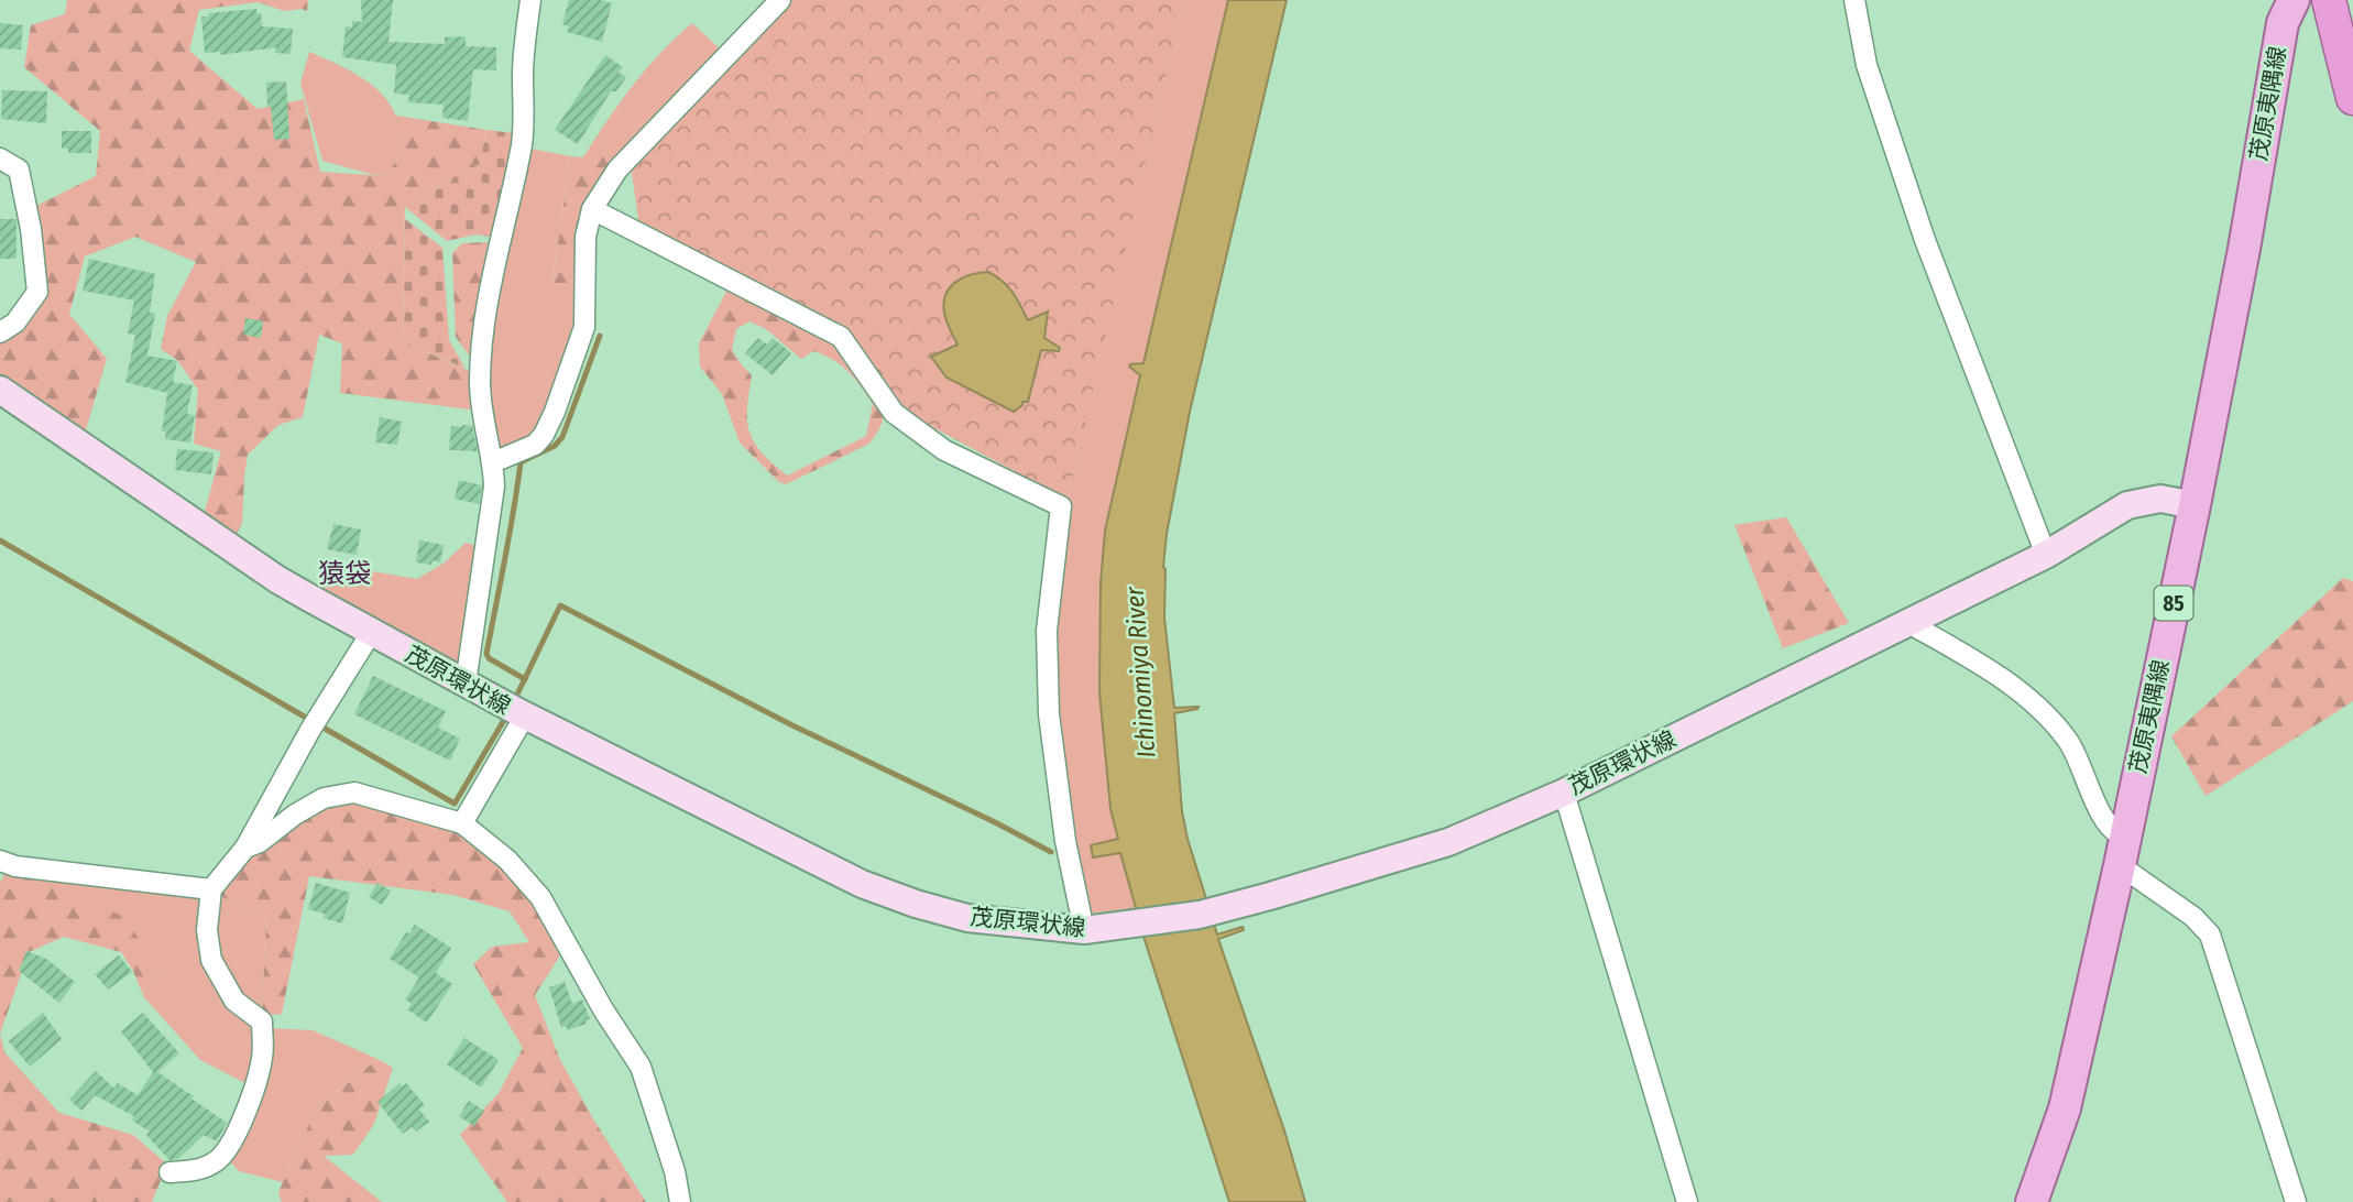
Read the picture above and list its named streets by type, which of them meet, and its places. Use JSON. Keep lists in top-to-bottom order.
{
  "streets": {
    "main road": ["茂原夷隅線", "85", "茂原環状線"]
  },
  "crossings": [
    ["茂原夷隅線", "茂原環状線"]
  ],
  "districts": ["猿袋"],
  "water": ["Ichinomiya River"]
}
